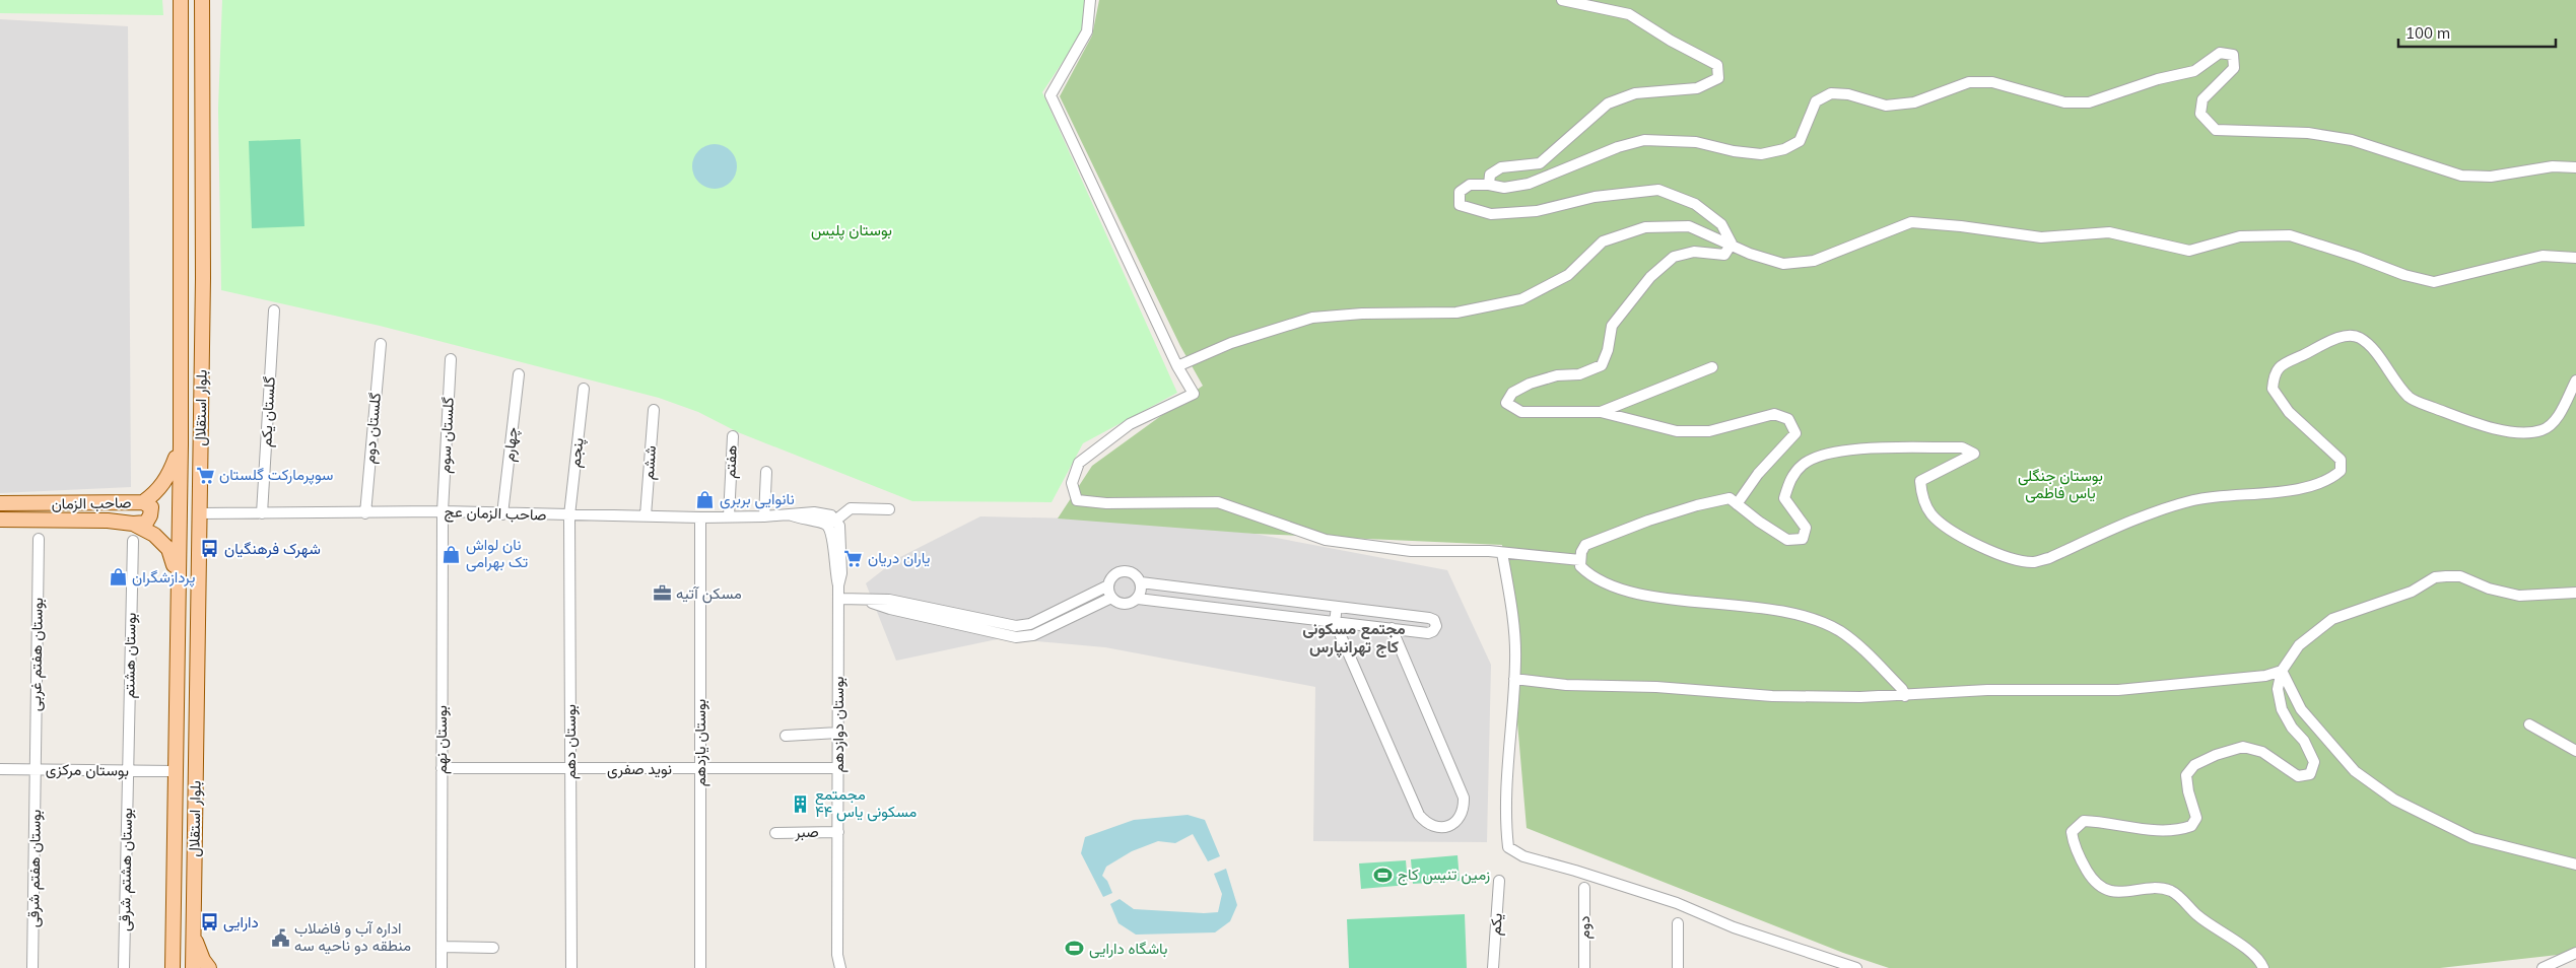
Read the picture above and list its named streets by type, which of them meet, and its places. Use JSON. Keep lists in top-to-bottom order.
{
  "streets": {
    "main road": ["بلوار استقلال", "صاحب الزمان"],
    "street": [
      "گلستان یکم",
      "گلستان دوم",
      "گلستان سوم",
      "چهارم",
      "پنجم",
      "هفتم",
      "ششم",
      "صاحب الزمان عج",
      "بوستان هفتم غربی",
      "بوستان هشتم",
      "بوستان دوازدهم",
      "بوستان نهم",
      "بوستان دهم",
      "بوستان یازدهم",
      "نوید صفری",
      "بوستان مرکزی",
      "صبر",
      "بوستان هفتم شرقی",
      "بوستان هشتم شرقی",
      "یکم",
      "دوم"
    ]
  },
  "crossings": [
    ["بلوار استقلال", "صاحب الزمان"],
    ["بلوار استقلال", "صاحب الزمان عج"],
    ["بلوار استقلال", "بوستان مرکزی"],
    ["گلستان یکم", "صاحب الزمان عج"],
    ["گلستان دوم", "صاحب الزمان عج"],
    ["گلستان سوم", "صاحب الزمان عج"],
    ["گلستان سوم", "بوستان نهم"],
    ["چهارم", "صاحب الزمان عج"],
    ["پنجم", "صاحب الزمان عج"],
    ["پنجم", "بوستان دهم"],
    ["هفتم", "صاحب الزمان عج"],
    ["ششم", "صاحب الزمان عج"],
    ["صاحب الزمان عج", "بوستان دوازدهم"],
    ["صاحب الزمان عج", "بوستان نهم"],
    ["صاحب الزمان عج", "بوستان دهم"],
    ["صاحب الزمان عج", "بوستان یازدهم"],
    ["بوستان هفتم غربی", "بوستان مرکزی"],
    ["بوستان هفتم غربی", "بوستان هفتم شرقی"],
    ["بوستان هشتم", "بوستان مرکزی"],
    ["بوستان هشتم", "بوستان هشتم شرقی"],
    ["بوستان دوازدهم", "نوید صفری"],
    ["بوستان دوازدهم", "صبر"],
    ["بوستان نهم", "نوید صفری"],
    ["بوستان دهم", "نوید صفری"],
    ["بوستان یازدهم", "نوید صفری"],
    ["بوستان مرکزی", "بوستان هفتم شرقی"],
    ["بوستان مرکزی", "بوستان هشتم شرقی"]
  ],
  "districts": ["مجتمع مسکونی کاج تهرانپارس"],
  "parks": ["بوستان پلیس", "بوستان جنگلی یاس فاطمی"],
  "places": {
    "supermarket": ["سوپرمارکت گلستان", "یاران دریان"],
    "shop": ["نانوایی بربری", "نان‌ لواش‌ تک‌ بهرامی", "پردازشگران"],
    "bus stop": ["شهرک فرهنگیان", "دارایی"],
    "office": ["مسکن آتیه"],
    "building": ["مجمتمع مسکونی یاس ۴۴"],
    "sports": ["زمین تنیس کاج", "باشگاه دارایی"],
    "public building": ["اداره آب و فاضلاب منطقه دو ناحیه سه"]
  },
  "scale_bar": "100 m"
}
